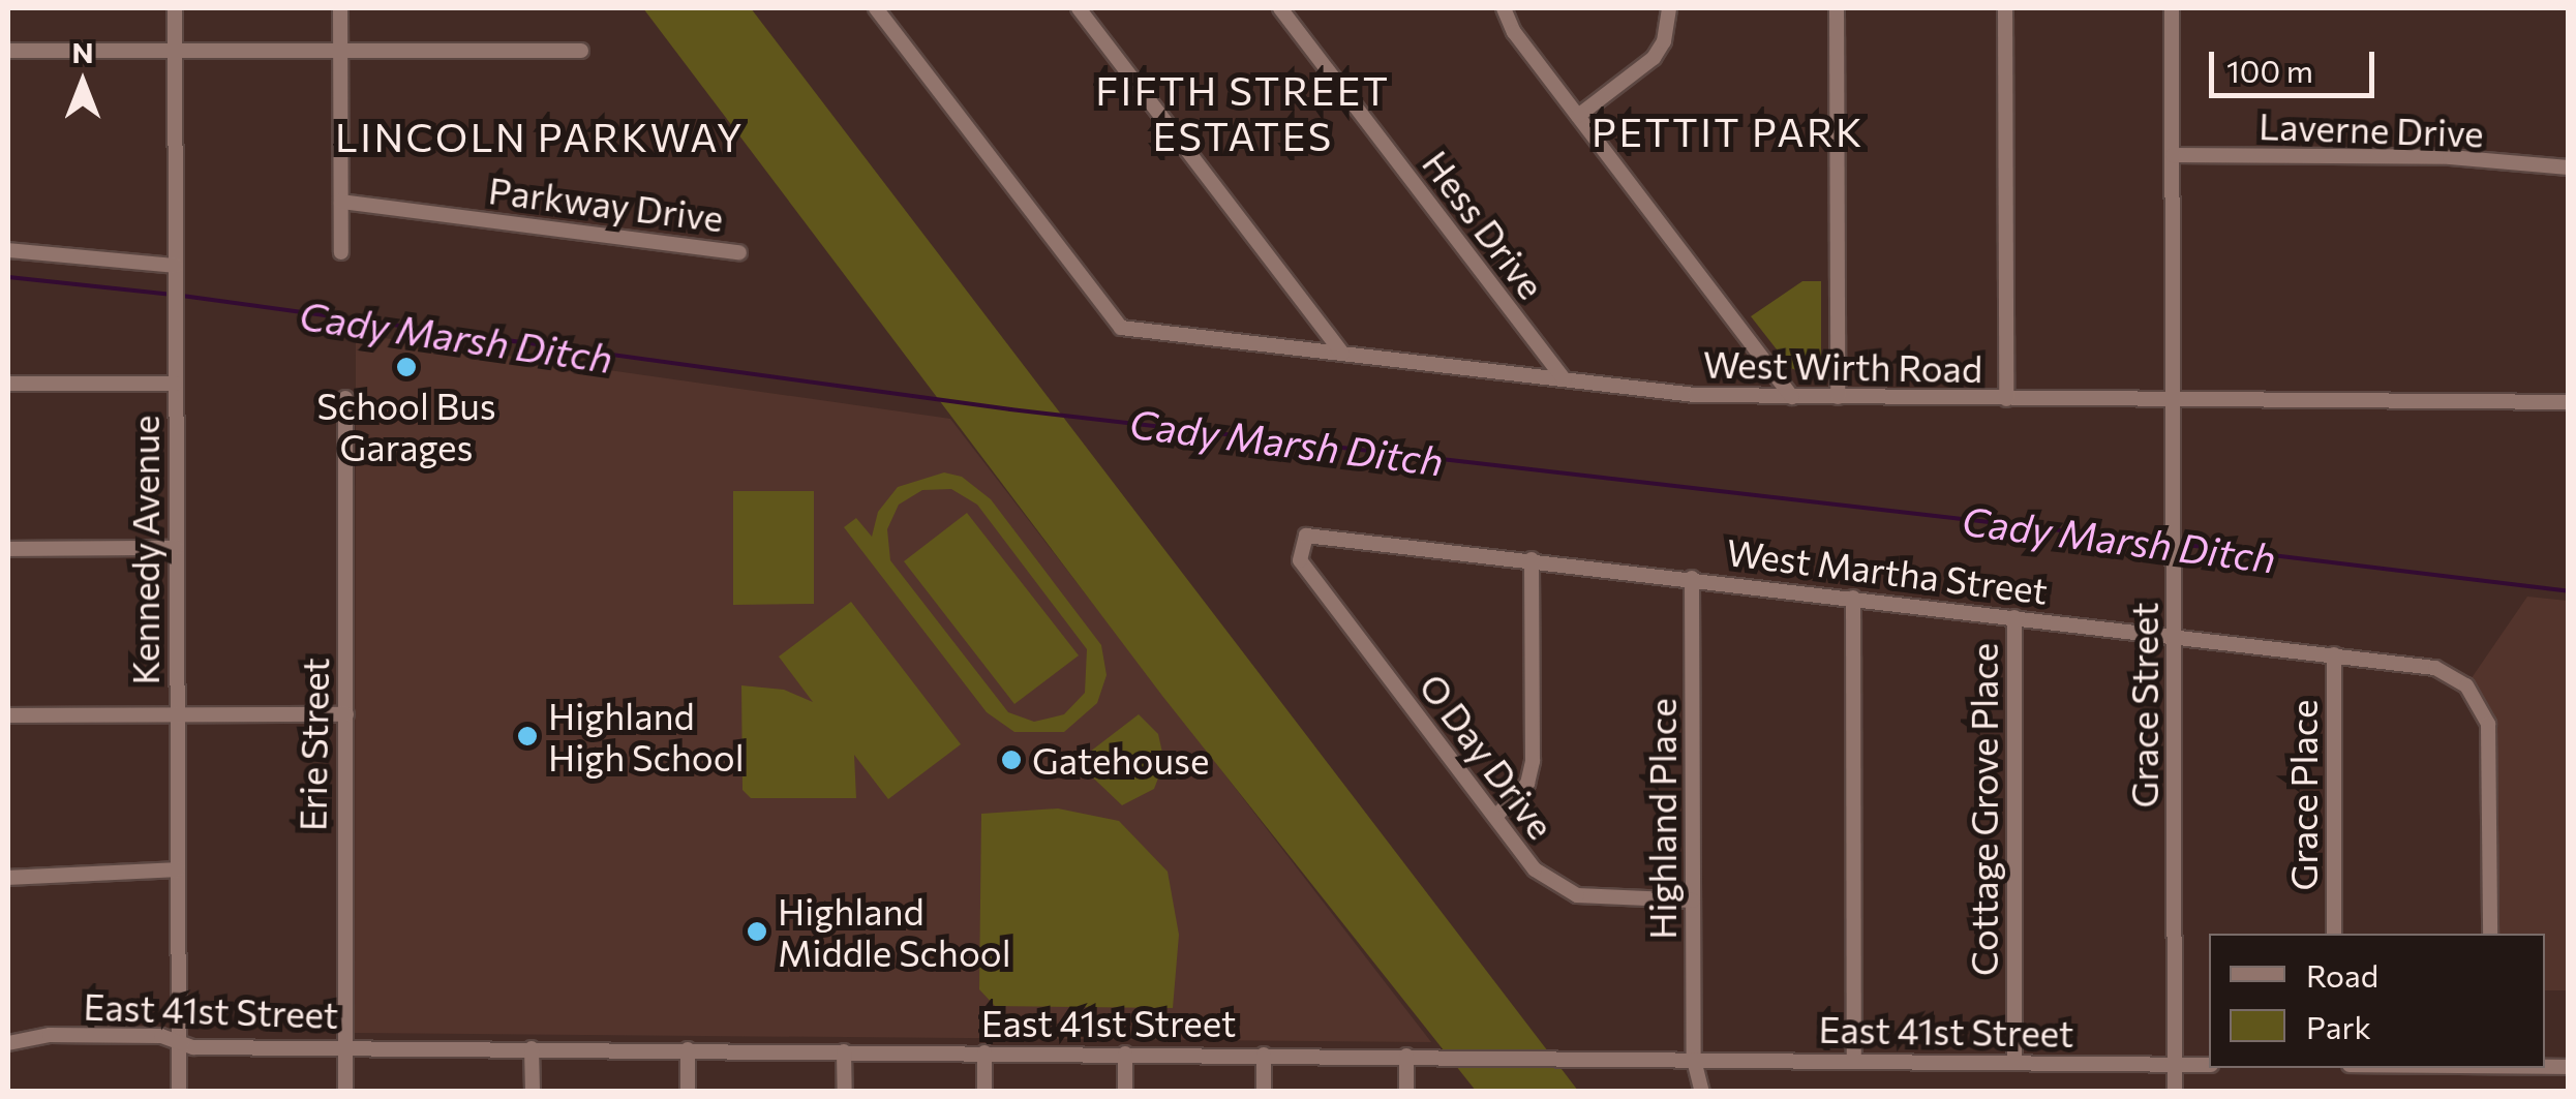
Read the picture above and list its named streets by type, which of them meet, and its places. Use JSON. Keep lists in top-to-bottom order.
{
  "streets": {
    "street": [
      "Laverne Drive",
      "Parkway Drive",
      "Hess Drive",
      "West Wirth Road",
      "Kennedy Avenue",
      "West Martha Street",
      "Grace Street",
      "Erie Street",
      "O Day Drive",
      "Grace Place",
      "Cottage Grove Place",
      "Highland Place",
      "East 41st Street"
    ]
  },
  "crossings": [
    ["Laverne Drive", "Grace Street"],
    ["Hess Drive", "West Wirth Road"],
    ["West Wirth Road", "Grace Street"],
    ["Kennedy Avenue", "East 41st Street"],
    ["West Martha Street", "Grace Street"],
    ["West Martha Street", "O Day Drive"],
    ["West Martha Street", "Grace Place"],
    ["West Martha Street", "Cottage Grove Place"],
    ["West Martha Street", "Highland Place"],
    ["Grace Street", "East 41st Street"],
    ["Erie Street", "East 41st Street"],
    ["O Day Drive", "Highland Place"],
    ["Cottage Grove Place", "East 41st Street"],
    ["Highland Place", "East 41st Street"]
  ],
  "districts": ["FIFTH STREET ESTATES", "PETTIT PARK", "LINCOLN PARKWAY"],
  "water": ["Cady Marsh Ditch"],
  "places": [
    "School Bus Garages",
    "Highland High School",
    "Gatehouse",
    "Highland Middle School"
  ],
  "legend": ["Road", "Park"],
  "scale_bar": "100 m",
  "north": "top"
}
